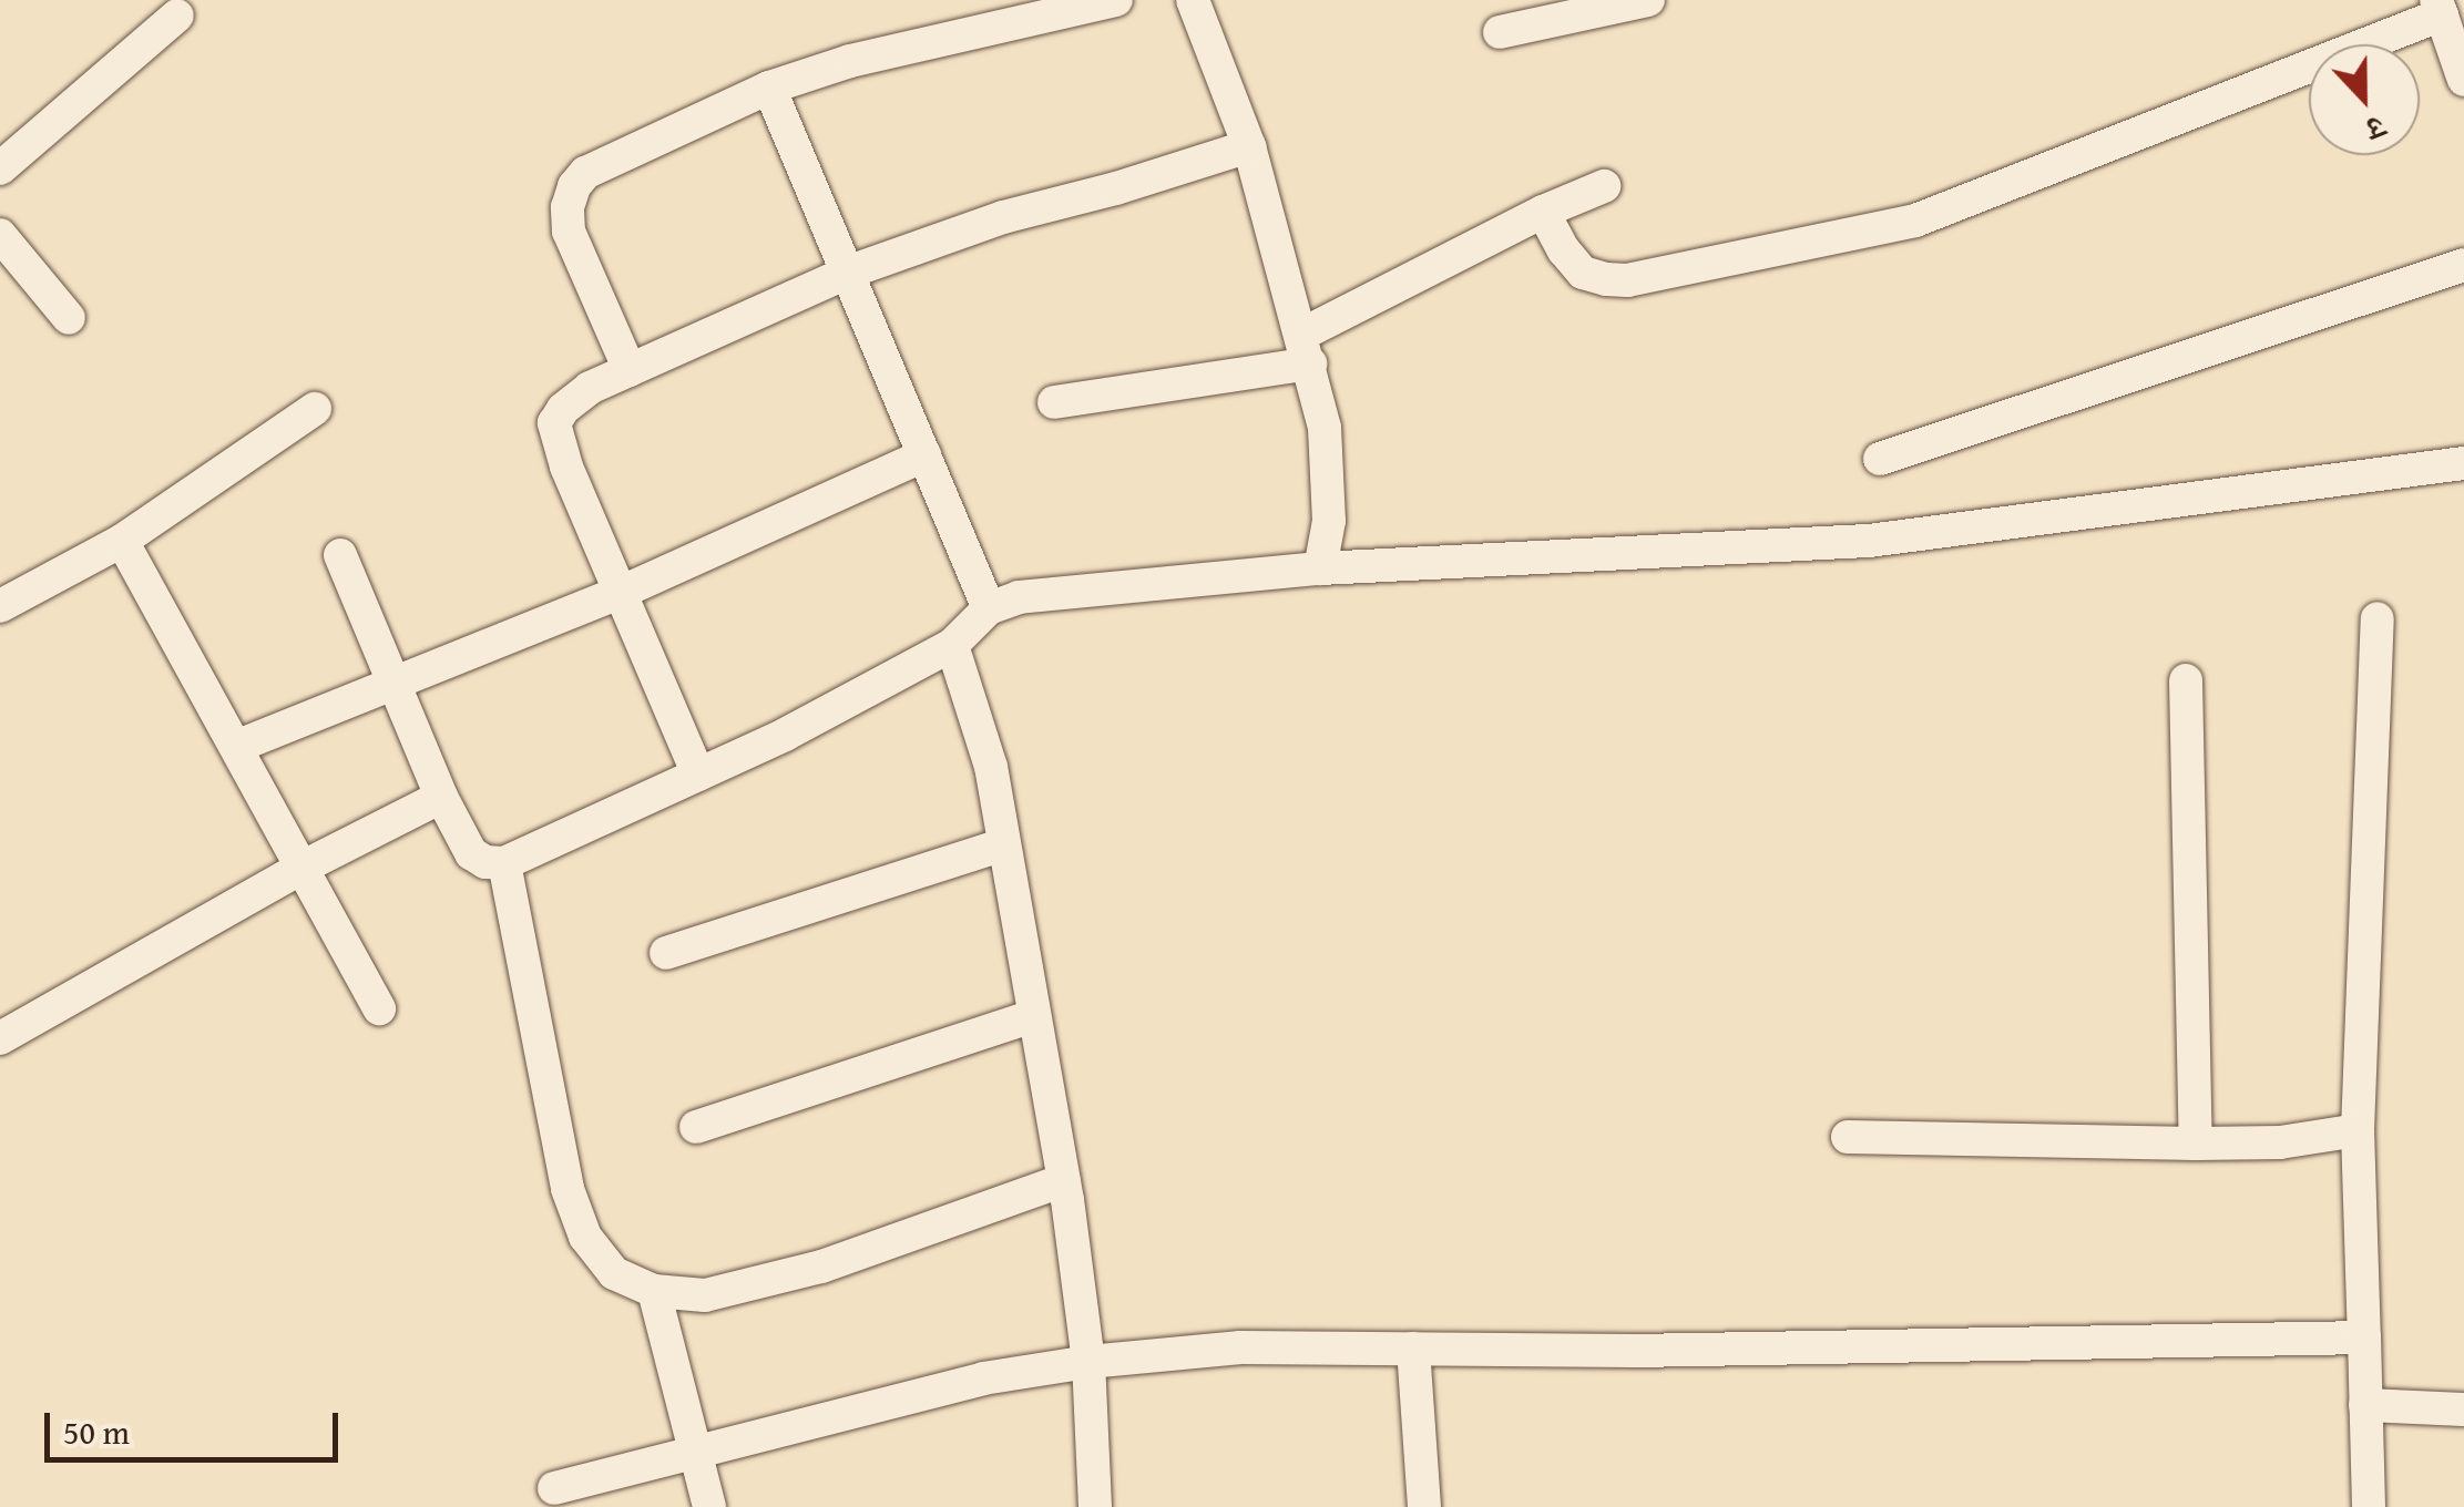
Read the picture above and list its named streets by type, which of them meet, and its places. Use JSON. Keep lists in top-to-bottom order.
{
  "scale_bar": "50 m",
  "north": "bottom"
}
